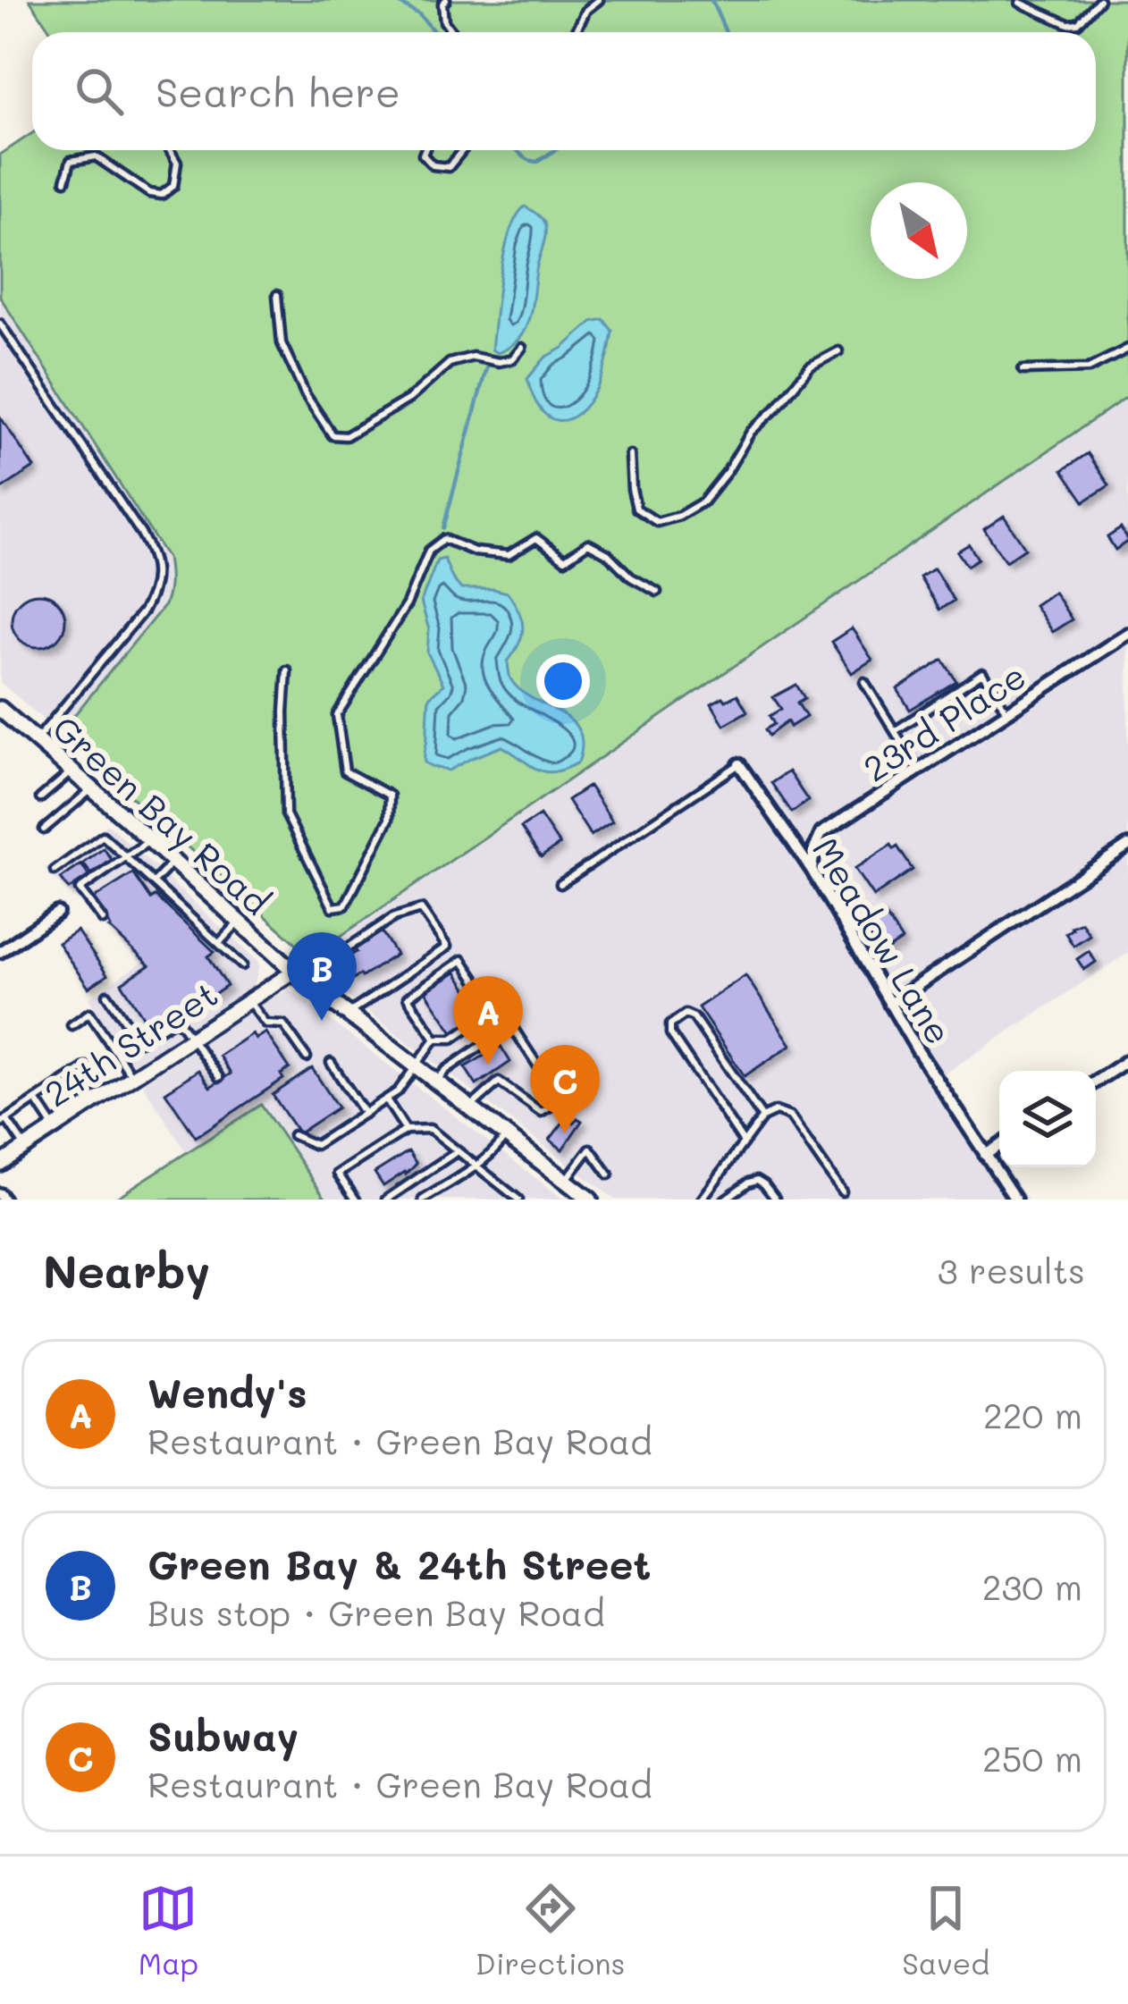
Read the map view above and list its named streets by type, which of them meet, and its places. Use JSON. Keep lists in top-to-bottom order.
{
  "streets": {
    "main road": ["Green Bay Road"],
    "street": ["23rd Place", "Meadow Lane", "24th Street"]
  },
  "crossings": [
    ["23rd Place", "Meadow Lane"],
    ["Green Bay Road", "24th Street"]
  ],
  "north": "bottom right",
  "page": {
    "search": "Search here",
    "pins": ["B", "A", "C"],
    "heading": ["Nearby", "3 results"],
    "list": [
      {
        "mark": "A",
        "name": "Wendy's",
        "note": "Restaurant · Green Bay Road",
        "value": "220 m"
      },
      {
        "mark": "B",
        "name": "Green Bay & 24th Street",
        "note": "Bus stop · Green Bay Road",
        "value": "230 m"
      },
      {
        "mark": "C",
        "name": "Subway",
        "note": "Restaurant · Green Bay Road",
        "value": "250 m"
      }
    ],
    "nav": ["Map", "Directions", "Saved"]
  }
}
